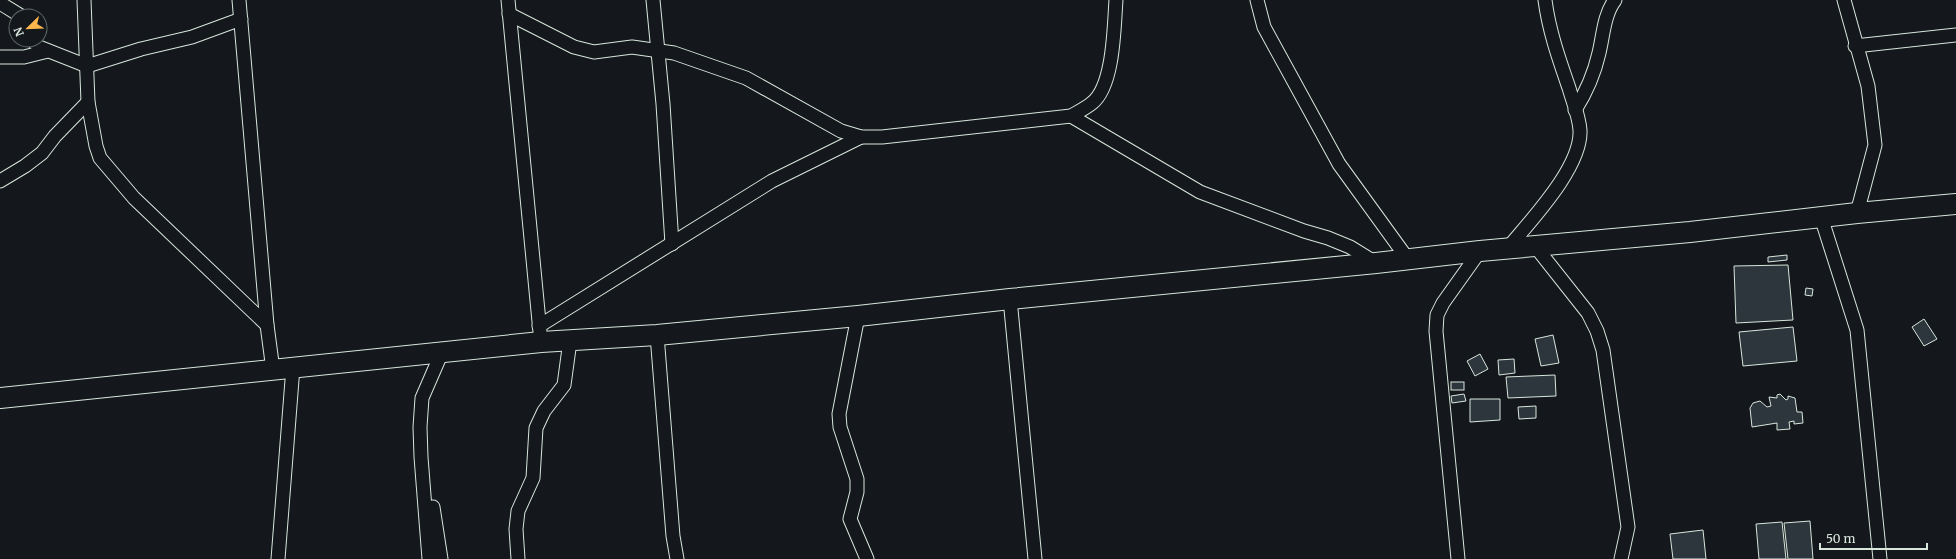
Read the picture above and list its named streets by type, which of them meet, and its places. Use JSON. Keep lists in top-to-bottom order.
{
  "scale_bar": "50 m",
  "north": "bottom left"
}
